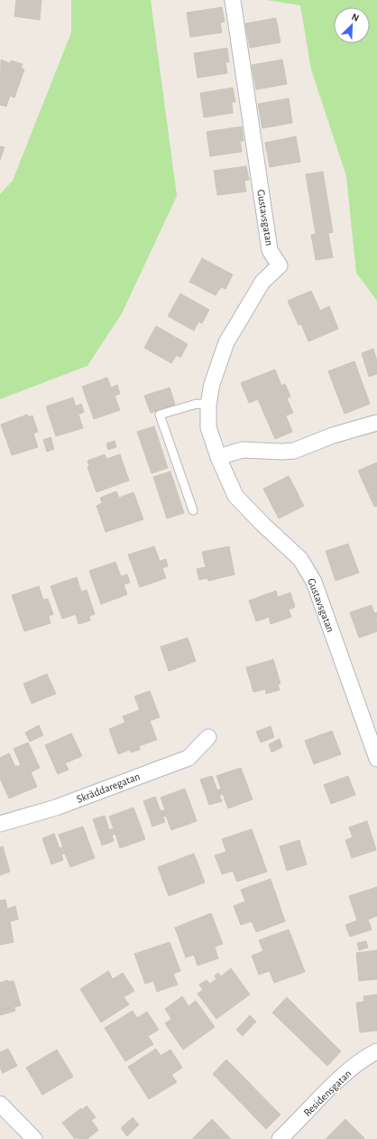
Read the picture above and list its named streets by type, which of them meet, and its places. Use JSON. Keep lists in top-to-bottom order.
{
  "streets": {
    "street": ["Gustavsgatan", "Skräddaregatan", "Residensgatan"]
  },
  "north": "top right"
}
